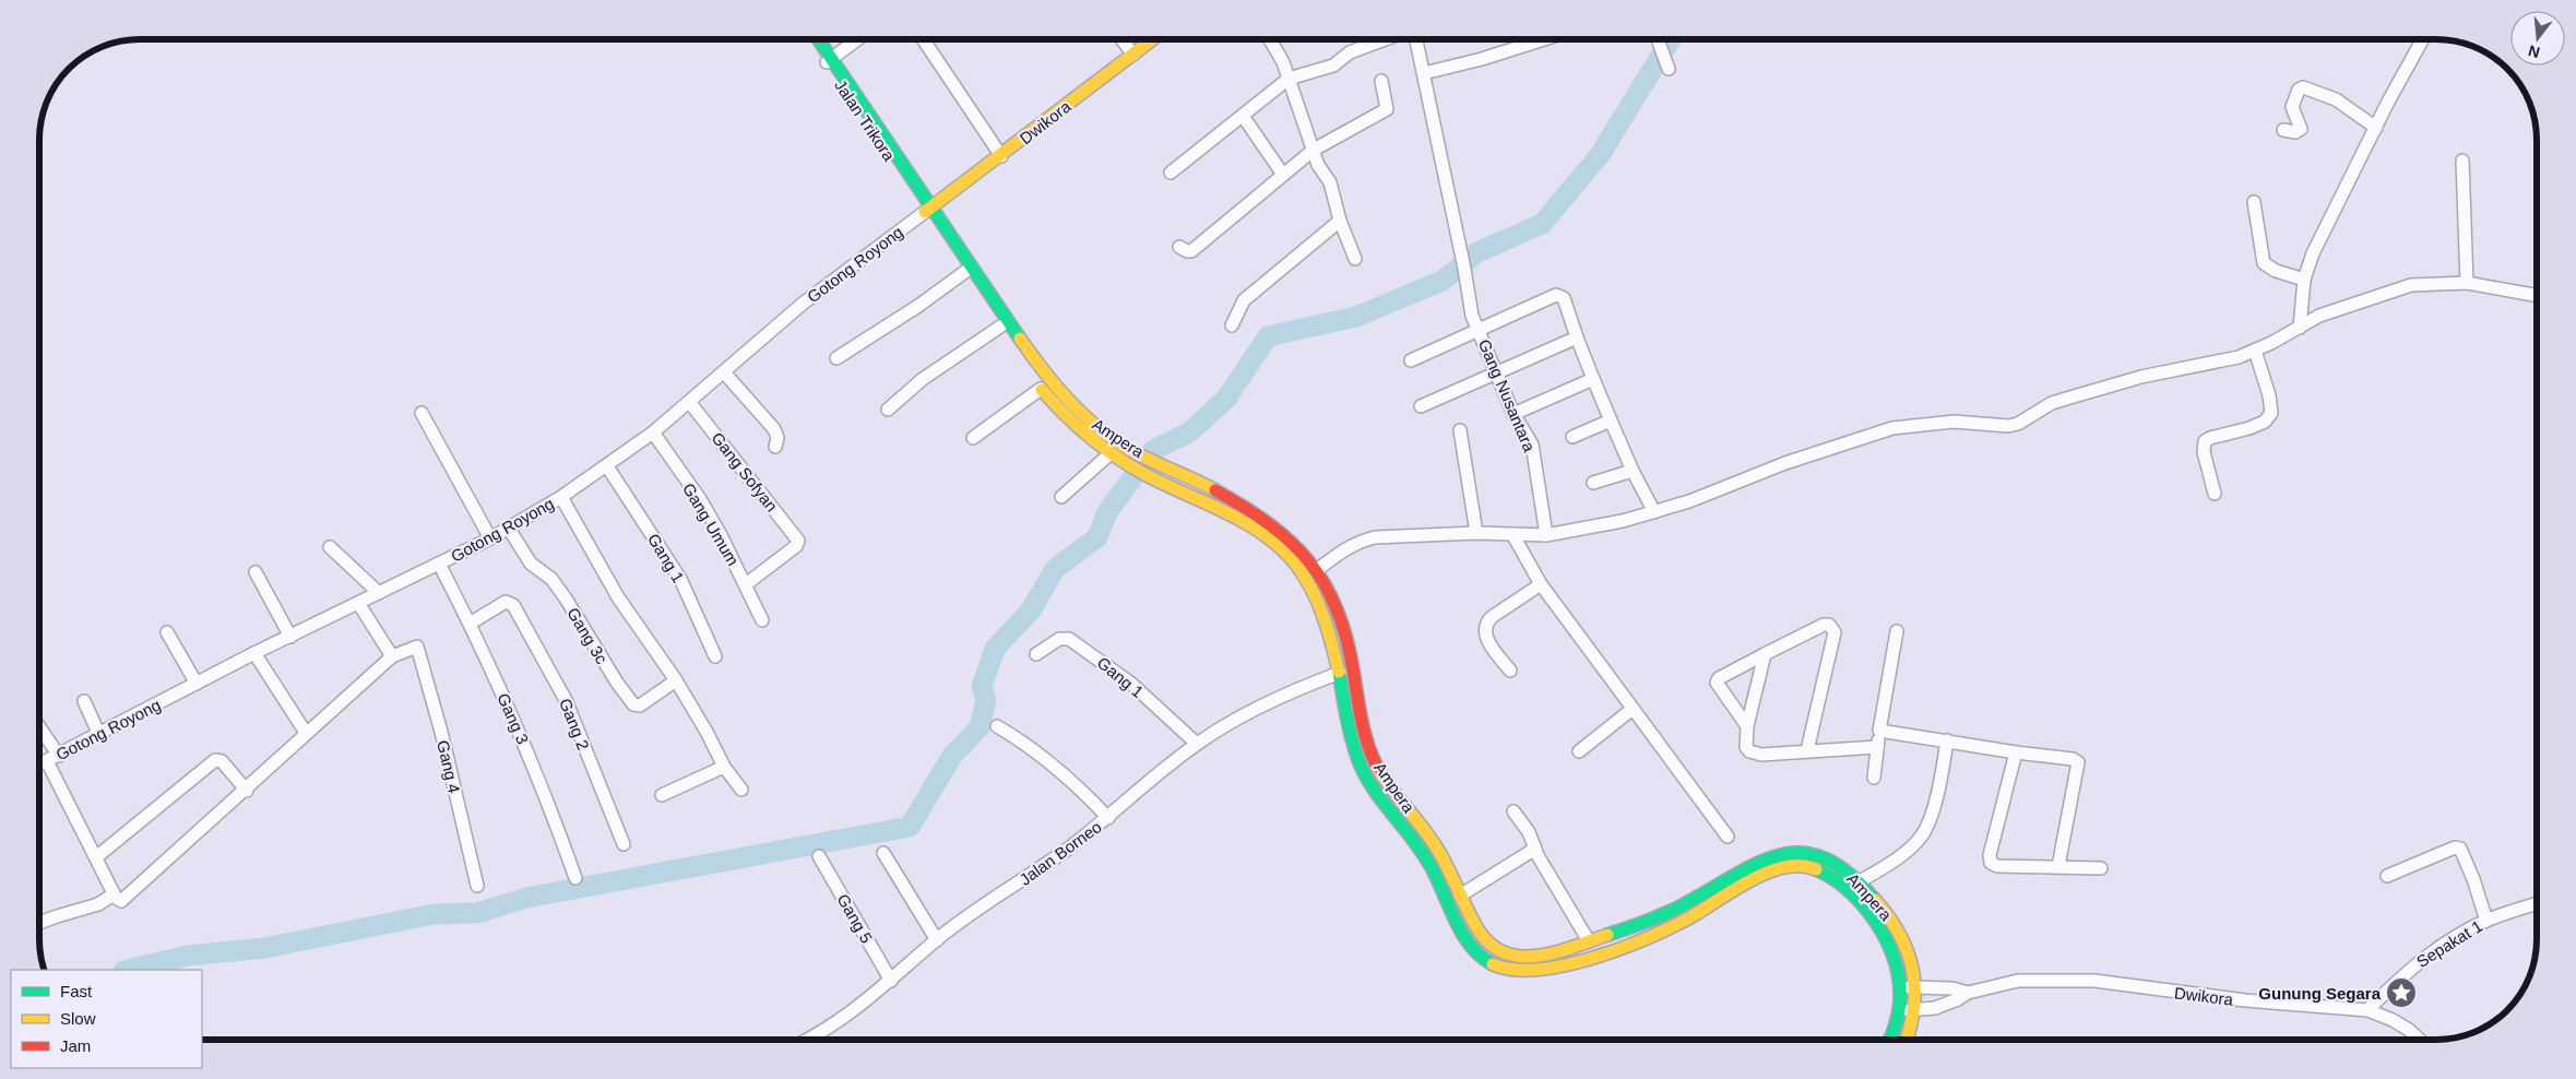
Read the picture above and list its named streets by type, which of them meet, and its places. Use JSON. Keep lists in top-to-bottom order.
{
  "streets": {
    "main road": ["Jalan Trikora", "Dwikora", "Ampera"],
    "street": [
      "Gotong Royong",
      "Gang Nusantara",
      "Gang Sofyan",
      "Gang Umum",
      "Gang 1",
      "Gang 3c",
      "Gang 3",
      "Gang 2",
      "Gang 4",
      "Jalan Borneo",
      "Gang 5",
      "Sepakat 1"
    ]
  },
  "crossings": [
    ["Jalan Trikora", "Dwikora"],
    ["Jalan Trikora", "Gotong Royong"],
    ["Jalan Trikora", "Ampera"],
    ["Dwikora", "Gotong Royong"],
    ["Dwikora", "Ampera"],
    ["Dwikora", "Sepakat 1"],
    ["Gotong Royong", "Ampera"],
    ["Gotong Royong", "Gang Sofyan"],
    ["Gotong Royong", "Gang Umum"],
    ["Gotong Royong", "Gang 1"],
    ["Gotong Royong", "Gang 3c"],
    ["Gotong Royong", "Gang 3"],
    ["Ampera", "Jalan Borneo"],
    ["Gang Sofyan", "Gang Umum"],
    ["Gang 1", "Jalan Borneo"],
    ["Gang 3", "Gang 2"],
    ["Jalan Borneo", "Gang 5"]
  ],
  "places": {
    "place": ["Gunung Segara"]
  },
  "legend": ["Fast", "Slow", "Jam"],
  "north": "bottom"
}
